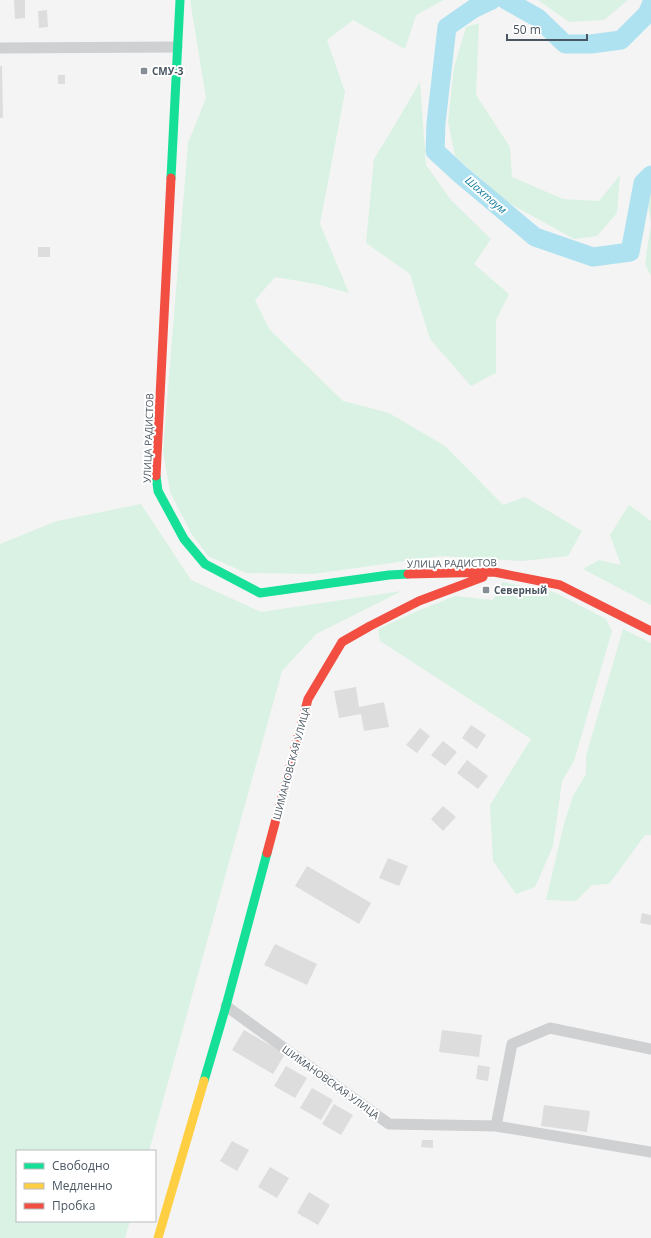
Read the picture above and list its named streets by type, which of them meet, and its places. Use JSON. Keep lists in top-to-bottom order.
{
  "streets": {
    "street": ["УЛИЦА РАДИСТОВ", "ШИМАНОВСКАЯ УЛИЦА"]
  },
  "crossings": [
    ["УЛИЦА РАДИСТОВ", "ШИМАНОВСКАЯ УЛИЦА"]
  ],
  "water": ["Шахтаум"],
  "places": {
    "transit": ["СМУ-3", "Северный"]
  },
  "legend": ["Свободно", "Медленно", "Пробка"],
  "scale_bar": "50 m"
}
